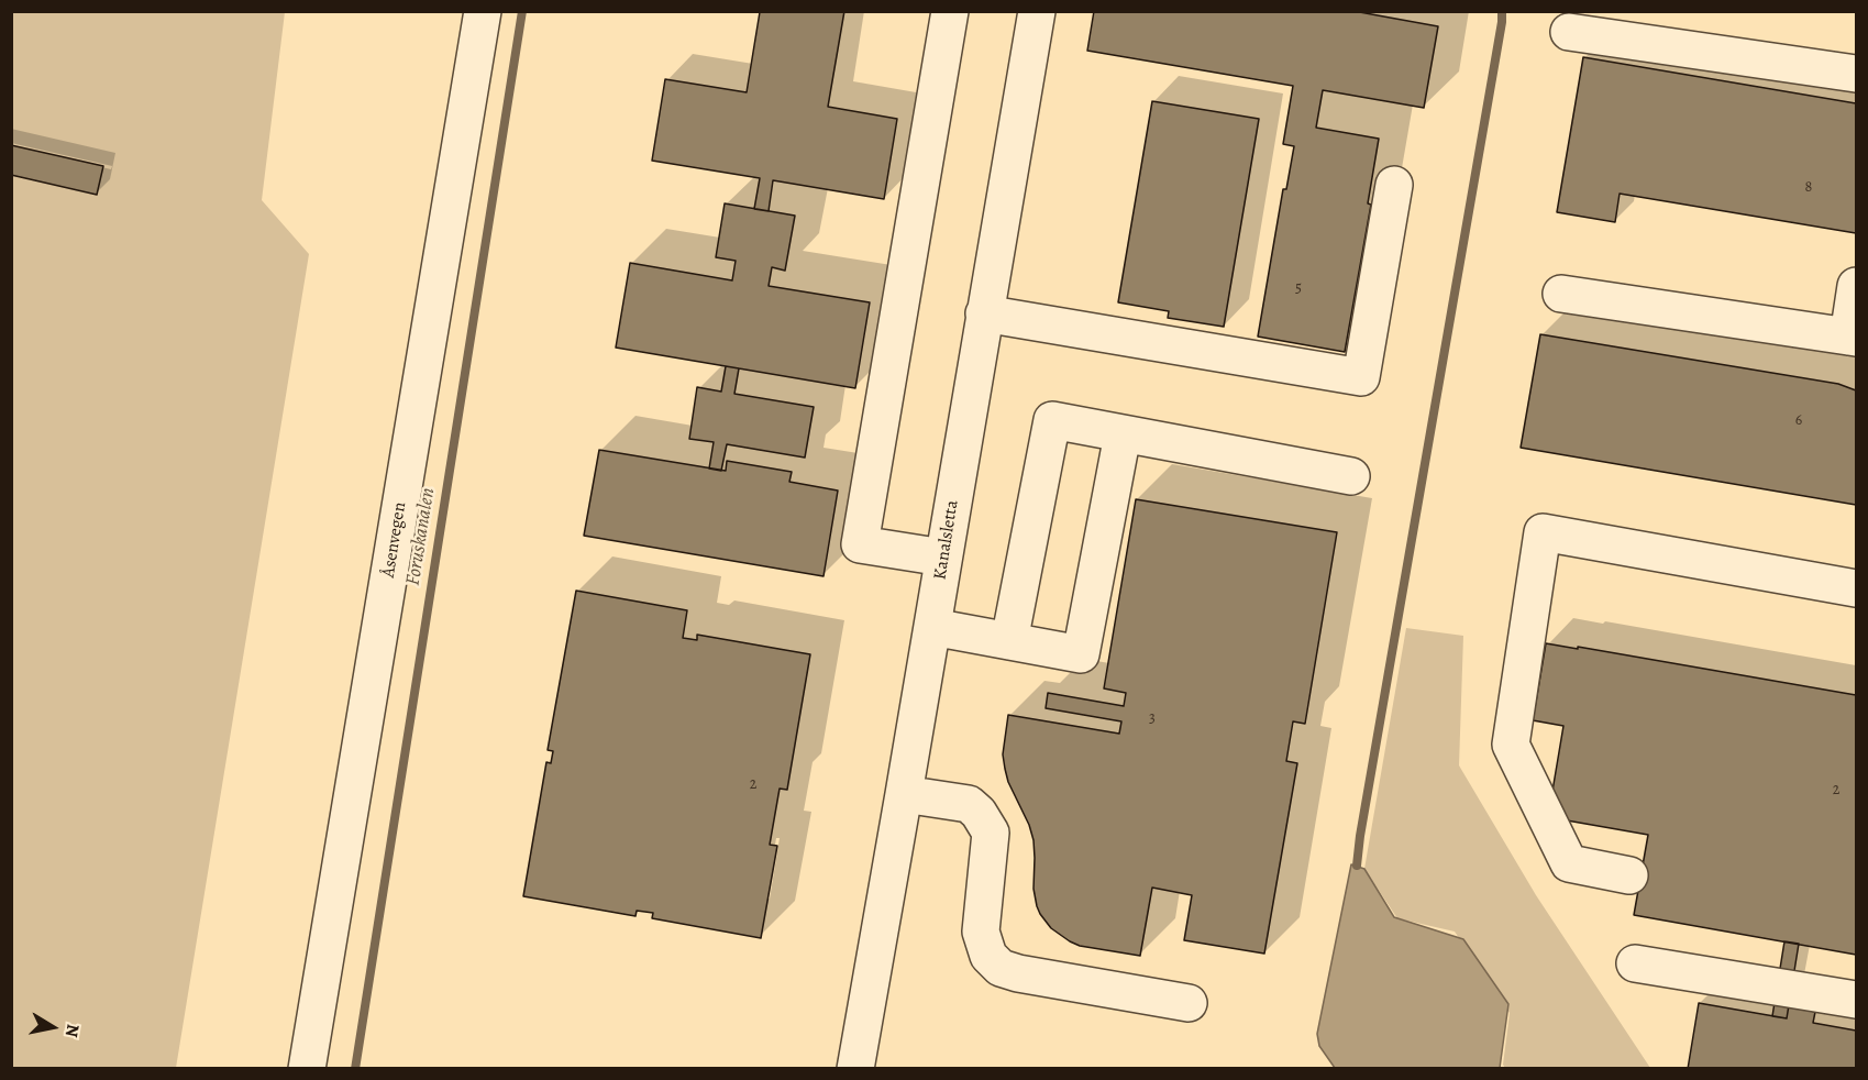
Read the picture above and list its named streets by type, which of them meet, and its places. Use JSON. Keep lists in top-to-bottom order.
{
  "streets": {
    "street": ["Åsenvegen", "Kanalsletta"]
  },
  "water": ["Foruskanalen"],
  "house_numbers": [
    "8",
    "5",
    "6",
    "3",
    "2",
    "2"
  ],
  "north": "right"
}
